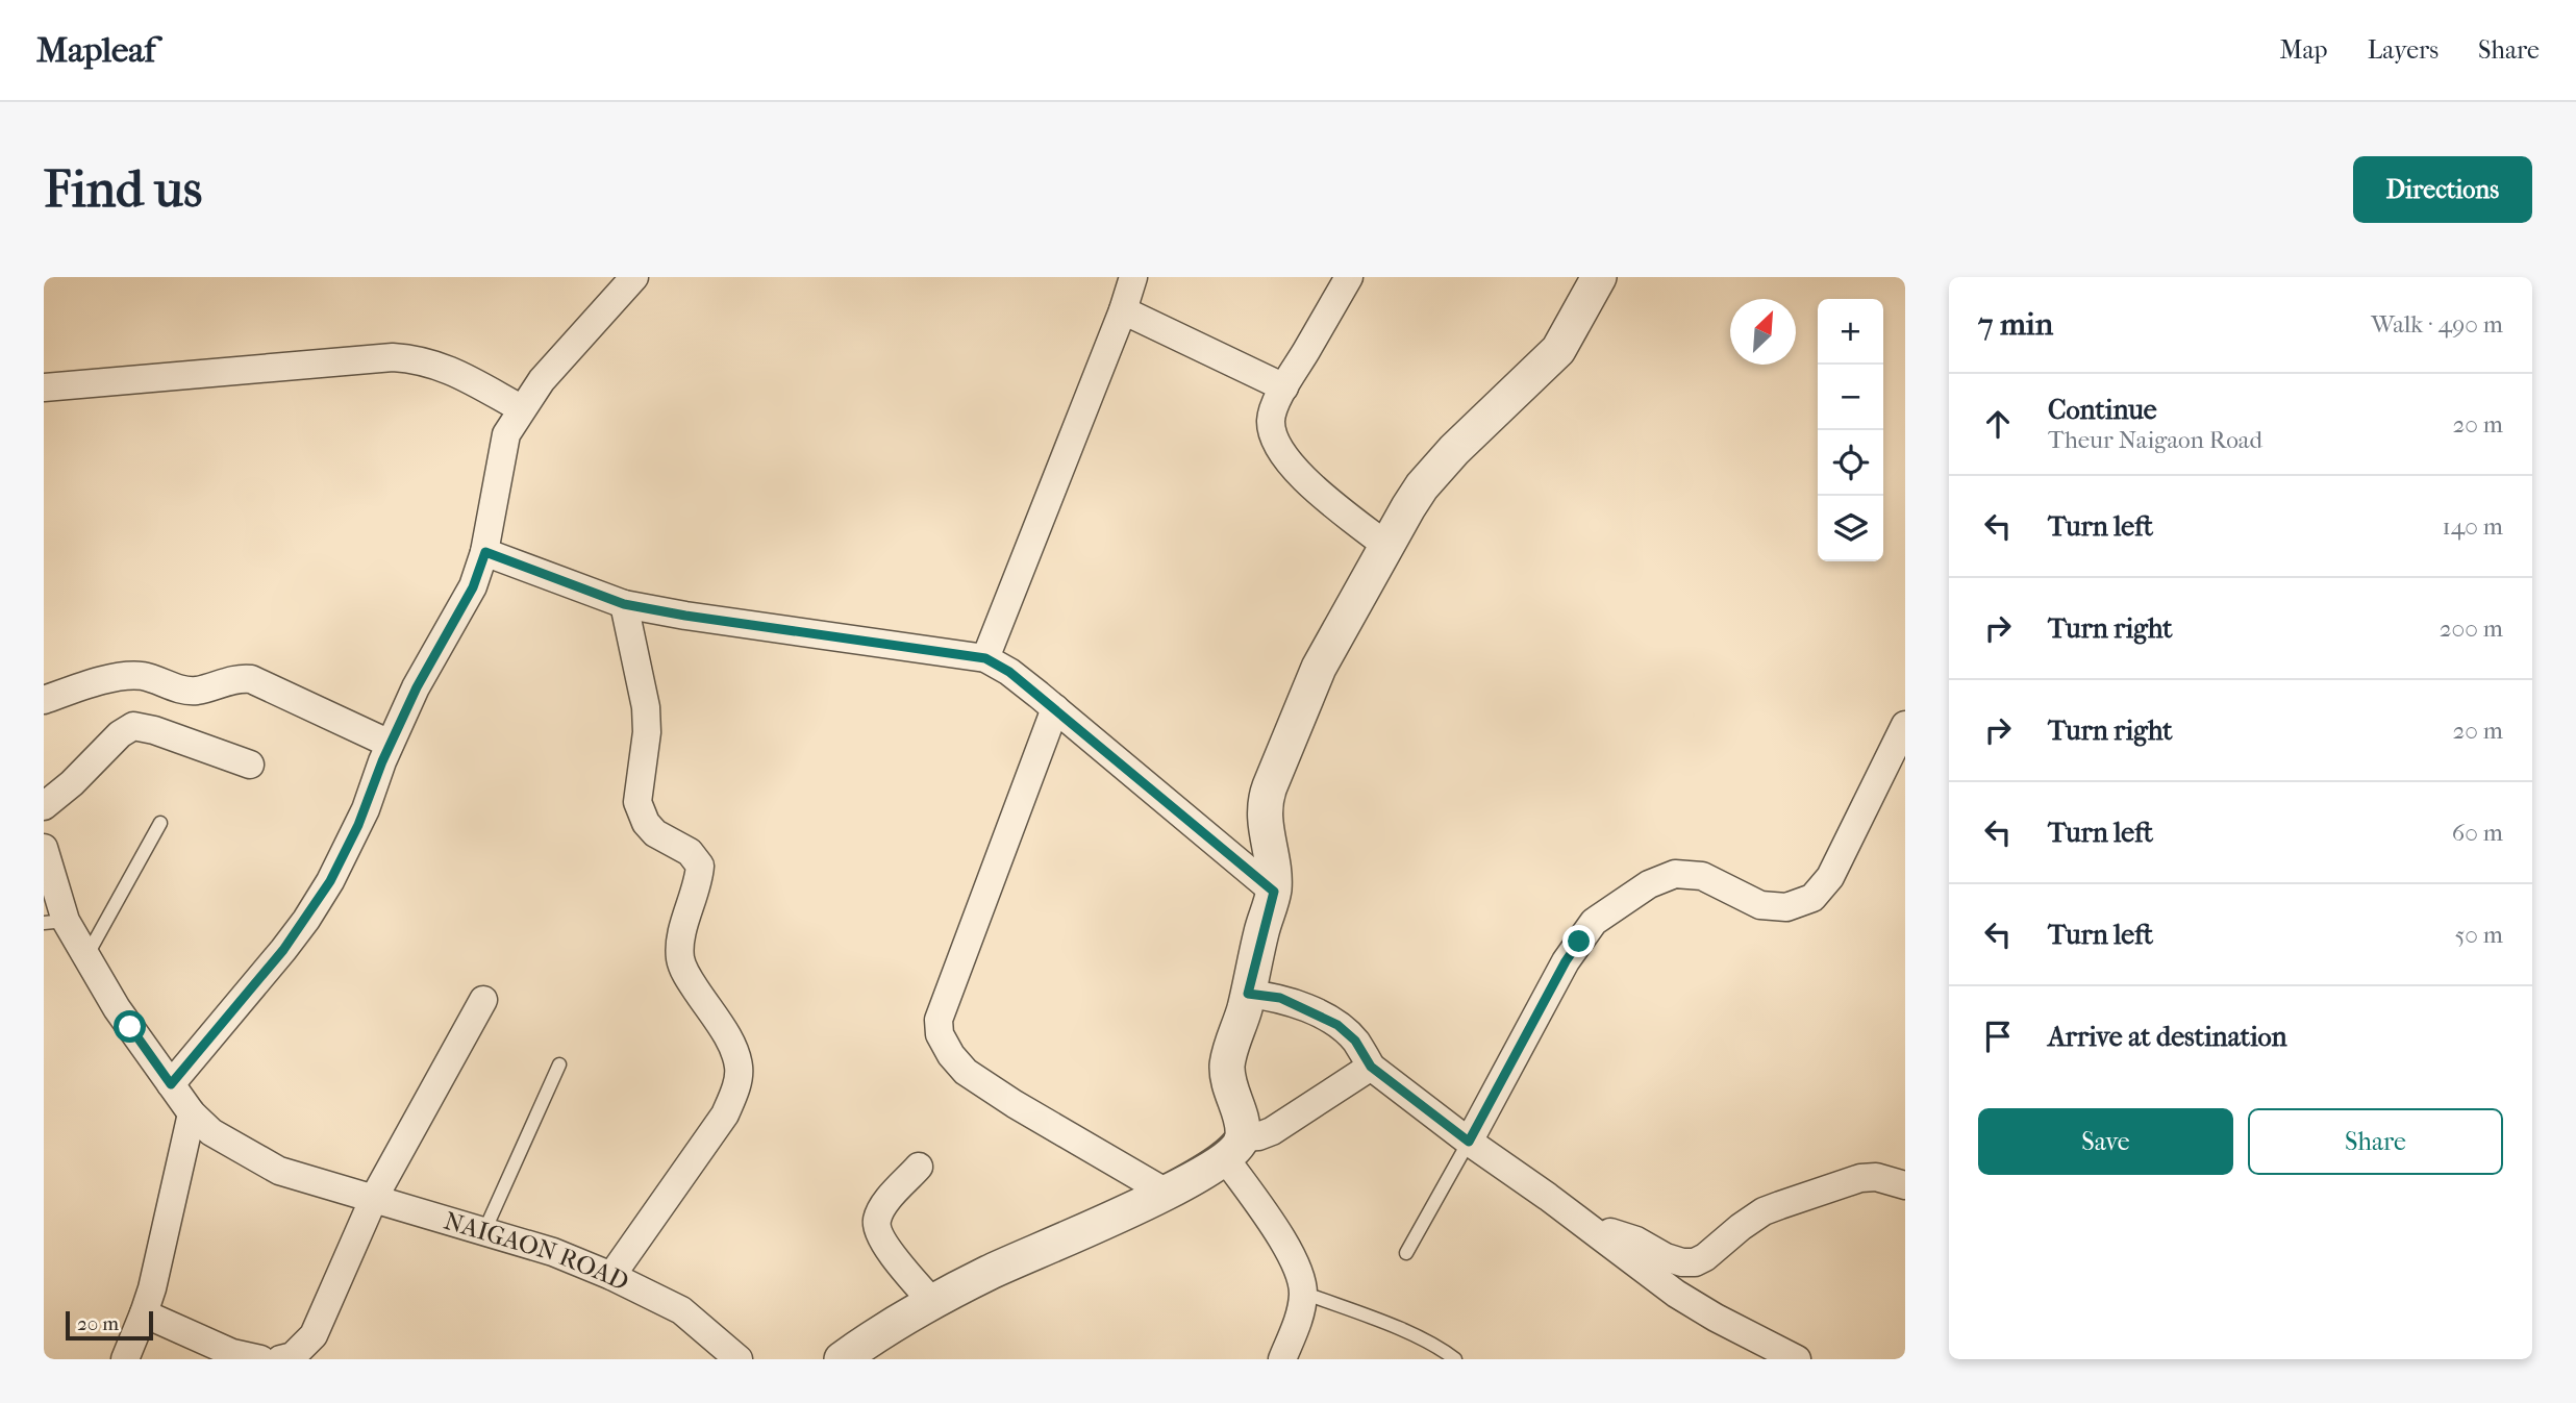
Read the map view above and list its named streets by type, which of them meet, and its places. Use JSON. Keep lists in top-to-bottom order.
{
  "streets": {
    "street": ["NAIGAON ROAD"]
  },
  "scale_bar": "20 m",
  "north": "top right",
  "page": {
    "header": "Mapleaf",
    "nav": ["Map", "Layers", "Share"],
    "buttons": [
      "Directions",
      ["Save", "Share"]
    ],
    "title": "Find us",
    "heading": ["7 min", "Walk · 490 m"],
    "map_buttons": ["+", "−"],
    "list": [
      ["Continue", "Theur Naigaon Road", "20 m"],
      ["Turn left", "140 m"],
      ["Turn right", "200 m"],
      ["Turn right", "20 m"],
      ["Turn left", "60 m"],
      ["Turn left", "50 m"],
      "Arrive at destination"
    ],
    "scale": "20 m"
  }
}
